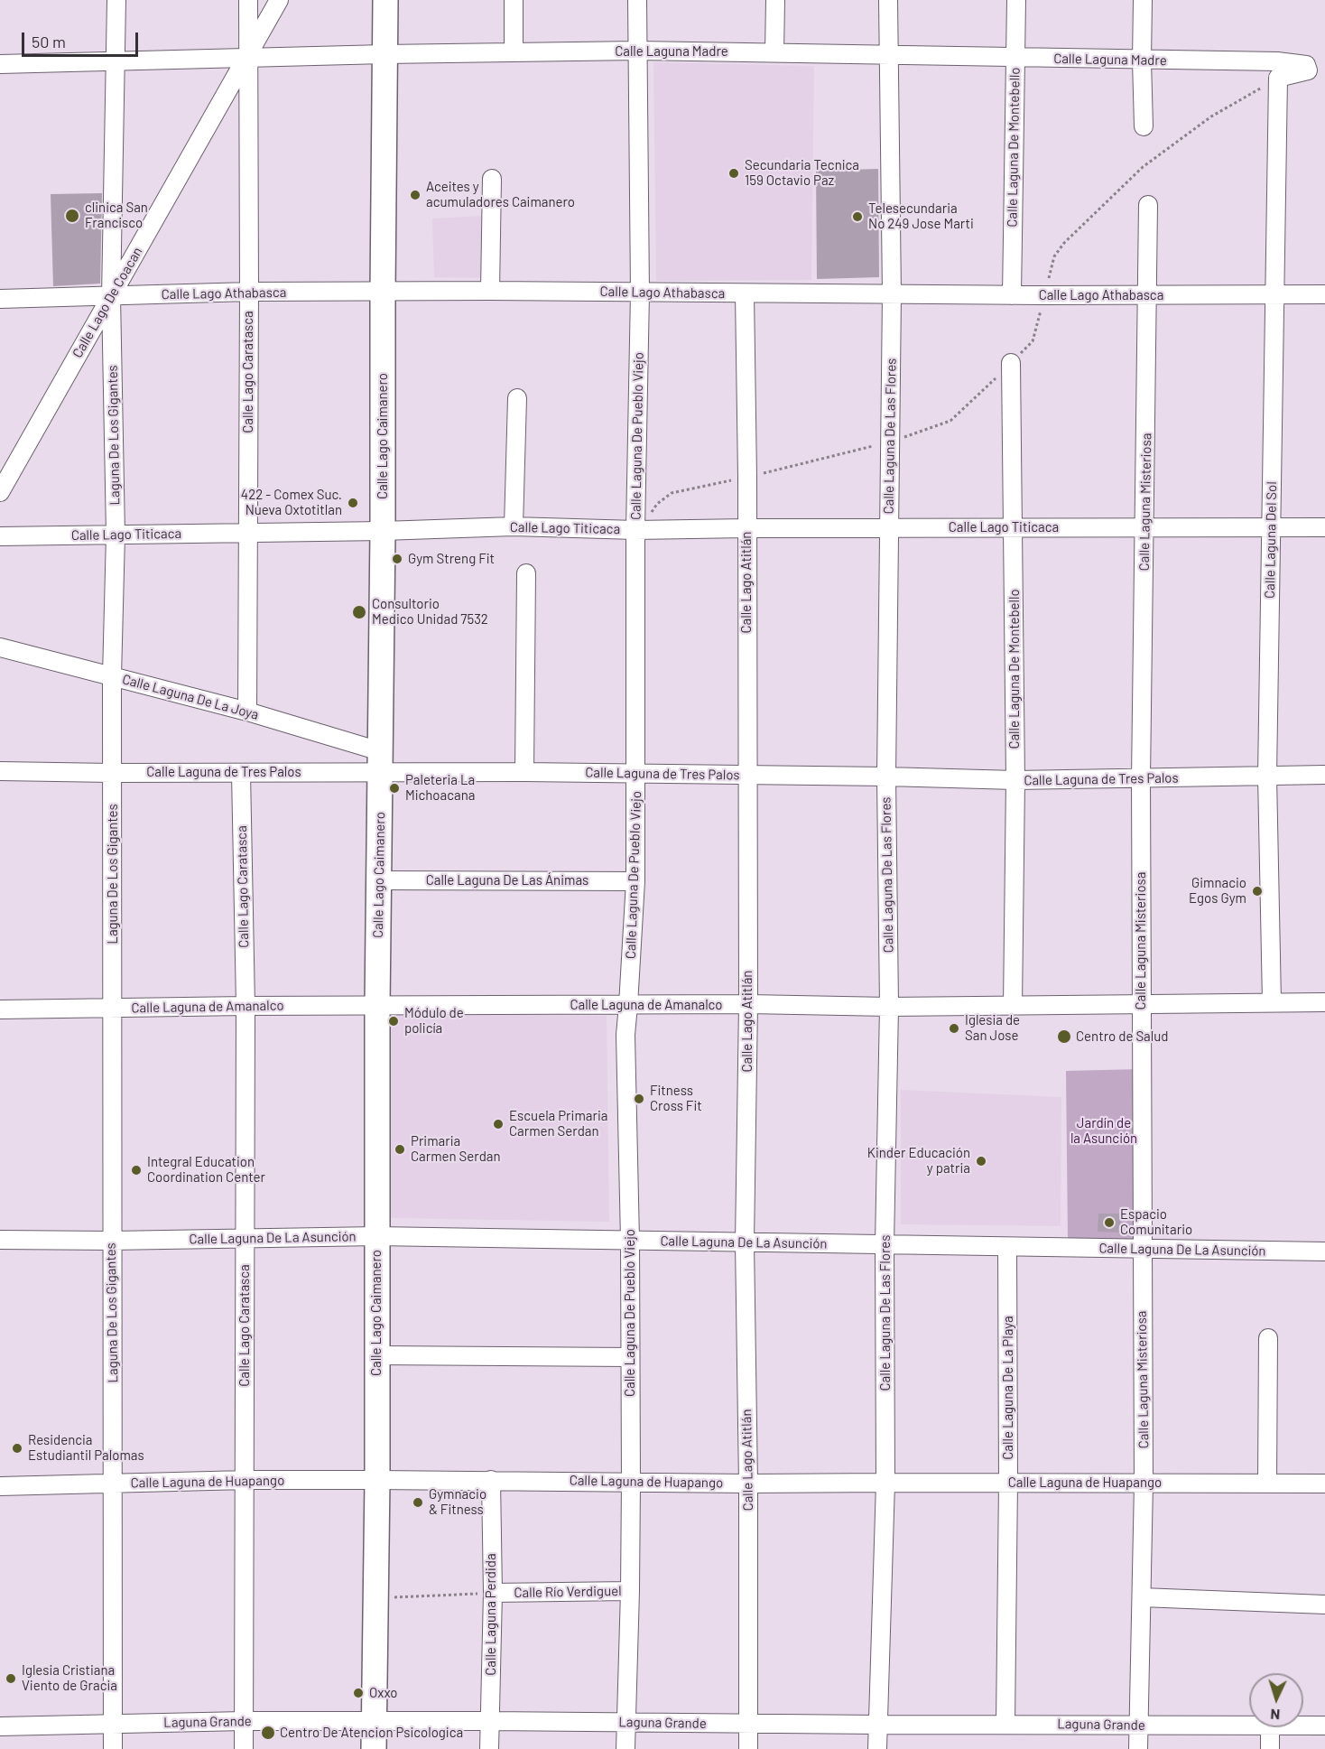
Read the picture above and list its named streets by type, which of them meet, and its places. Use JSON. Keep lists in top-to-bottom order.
{
  "streets": {
    "street": [
      "Calle Laguna Madre",
      "Calle Laguna De Montebello",
      "Calle Lago Athabasca",
      "Calle Lago De Coacan",
      "Calle Lago Caratasca",
      "Laguna De Los Gigantes",
      "Calle Lago Caimanero",
      "Calle Laguna De Pueblo Viejo",
      "Calle Laguna De Las Flores",
      "Calle Laguna Misteriosa",
      "Calle Lago Titicaca",
      "Calle Laguna Del Sol",
      "Calle Lago Atitlán",
      "Calle Laguna De La Joya",
      "Calle Laguna de Tres Palos",
      "Calle Laguna De Las Ánimas",
      "Calle Laguna de Amanalco",
      "Calle Laguna De La Asunción",
      "Calle Laguna De La Playa",
      "Calle Laguna de Huapango",
      "Calle Río Verdiguel",
      "Calle Laguna Perdida",
      "Laguna Grande"
    ]
  },
  "crossings": [
    ["Calle Laguna Madre", "Calle Laguna De Montebello"],
    ["Calle Laguna Madre", "Calle Lago De Coacan"],
    ["Calle Laguna Madre", "Calle Lago Caratasca"],
    ["Calle Laguna Madre", "Laguna De Los Gigantes"],
    ["Calle Laguna Madre", "Calle Lago Caimanero"],
    ["Calle Laguna Madre", "Calle Laguna De Pueblo Viejo"],
    ["Calle Laguna Madre", "Calle Laguna De Las Flores"],
    ["Calle Laguna Madre", "Calle Laguna Del Sol"],
    ["Calle Laguna De Montebello", "Calle Lago Athabasca"],
    ["Calle Laguna De Montebello", "Calle Lago Titicaca"],
    ["Calle Laguna De Montebello", "Calle Laguna de Tres Palos"],
    ["Calle Laguna De Montebello", "Calle Laguna de Amanalco"],
    ["Calle Lago Athabasca", "Calle Lago De Coacan"],
    ["Calle Lago Athabasca", "Calle Lago Caratasca"],
    ["Calle Lago Athabasca", "Laguna De Los Gigantes"],
    ["Calle Lago Athabasca", "Calle Lago Caimanero"],
    ["Calle Lago Athabasca", "Calle Laguna De Pueblo Viejo"],
    ["Calle Lago Athabasca", "Calle Laguna De Las Flores"],
    ["Calle Lago Athabasca", "Calle Laguna Misteriosa"],
    ["Calle Lago Athabasca", "Calle Laguna Del Sol"],
    ["Calle Lago Athabasca", "Calle Lago Atitlán"],
    ["Calle Lago De Coacan", "Calle Lago Caratasca"],
    ["Calle Lago De Coacan", "Laguna De Los Gigantes"],
    ["Calle Lago Caratasca", "Calle Lago Titicaca"],
    ["Calle Lago Caratasca", "Calle Laguna De La Joya"],
    ["Calle Lago Caratasca", "Calle Laguna de Tres Palos"],
    ["Calle Lago Caratasca", "Calle Laguna de Amanalco"],
    ["Calle Lago Caratasca", "Calle Laguna De La Asunción"],
    ["Calle Lago Caratasca", "Calle Laguna de Huapango"],
    ["Calle Lago Caratasca", "Laguna Grande"],
    ["Laguna De Los Gigantes", "Calle Lago Titicaca"],
    ["Laguna De Los Gigantes", "Calle Laguna De La Joya"],
    ["Laguna De Los Gigantes", "Calle Laguna de Tres Palos"],
    ["Laguna De Los Gigantes", "Calle Laguna de Amanalco"],
    ["Laguna De Los Gigantes", "Calle Laguna De La Asunción"],
    ["Laguna De Los Gigantes", "Calle Laguna de Huapango"],
    ["Laguna De Los Gigantes", "Laguna Grande"],
    ["Calle Lago Caimanero", "Calle Lago Titicaca"],
    ["Calle Lago Caimanero", "Calle Laguna De La Joya"],
    ["Calle Lago Caimanero", "Calle Laguna de Tres Palos"],
    ["Calle Lago Caimanero", "Calle Laguna De Las Ánimas"],
    ["Calle Lago Caimanero", "Calle Laguna de Amanalco"],
    ["Calle Lago Caimanero", "Calle Laguna De La Asunción"],
    ["Calle Lago Caimanero", "Calle Laguna de Huapango"],
    ["Calle Lago Caimanero", "Laguna Grande"],
    ["Calle Laguna De Pueblo Viejo", "Calle Lago Titicaca"],
    ["Calle Laguna De Pueblo Viejo", "Calle Laguna de Tres Palos"],
    ["Calle Laguna De Pueblo Viejo", "Calle Laguna De Las Ánimas"],
    ["Calle Laguna De Pueblo Viejo", "Calle Laguna de Amanalco"],
    ["Calle Laguna De Pueblo Viejo", "Calle Laguna De La Asunción"],
    ["Calle Laguna De Pueblo Viejo", "Calle Laguna de Huapango"],
    ["Calle Laguna De Pueblo Viejo", "Calle Río Verdiguel"],
    ["Calle Laguna De Pueblo Viejo", "Laguna Grande"],
    ["Calle Laguna De Las Flores", "Calle Lago Titicaca"],
    ["Calle Laguna De Las Flores", "Calle Laguna de Tres Palos"],
    ["Calle Laguna De Las Flores", "Calle Laguna de Amanalco"],
    ["Calle Laguna De Las Flores", "Calle Laguna De La Asunción"],
    ["Calle Laguna De Las Flores", "Calle Laguna de Huapango"],
    ["Calle Laguna De Las Flores", "Laguna Grande"],
    ["Calle Laguna Misteriosa", "Calle Lago Titicaca"],
    ["Calle Laguna Misteriosa", "Calle Laguna de Tres Palos"],
    ["Calle Laguna Misteriosa", "Calle Laguna de Amanalco"],
    ["Calle Laguna Misteriosa", "Calle Laguna De La Asunción"],
    ["Calle Laguna Misteriosa", "Calle Laguna de Huapango"],
    ["Calle Laguna Misteriosa", "Laguna Grande"],
    ["Calle Lago Titicaca", "Calle Laguna Del Sol"],
    ["Calle Lago Titicaca", "Calle Lago Atitlán"],
    ["Calle Laguna Del Sol", "Calle Laguna de Tres Palos"],
    ["Calle Laguna Del Sol", "Calle Laguna de Amanalco"],
    ["Calle Lago Atitlán", "Calle Laguna de Tres Palos"],
    ["Calle Lago Atitlán", "Calle Laguna de Amanalco"],
    ["Calle Lago Atitlán", "Calle Laguna De La Asunción"],
    ["Calle Lago Atitlán", "Calle Laguna de Huapango"],
    ["Calle Lago Atitlán", "Laguna Grande"],
    ["Calle Laguna De La Joya", "Calle Laguna de Tres Palos"],
    ["Calle Laguna De La Asunción", "Calle Laguna De La Playa"],
    ["Calle Laguna De La Playa", "Calle Laguna de Huapango"],
    ["Calle Laguna De La Playa", "Laguna Grande"],
    ["Calle Laguna de Huapango", "Calle Laguna Perdida"],
    ["Calle Río Verdiguel", "Calle Laguna Perdida"],
    ["Calle Laguna Perdida", "Laguna Grande"]
  ],
  "parks": ["Jardín de la Asunción"],
  "places": [
    "Secundaria Tecnica 159 Octavio Paz",
    "Aceites y acumuladores Caimanero",
    "clinica San Francisco",
    "Telesecundaria No 249 Jose Marti",
    "422 - Comex Suc. Nueva Oxtotitlan",
    "Gym Streng Fit",
    "Consultorio Medico Unidad 7532",
    "Paleteria La Michoacana",
    "Gimnacio Egos Gym",
    "Módulo de policía",
    "Iglesia de San Jose",
    "Centro de Salud",
    "Fitness Cross Fit",
    "Escuela Primaria Carmen Serdan",
    "Primaria Carmen Serdan",
    "Kinder Educación y patria",
    "Integral Education Coordination Center",
    "Espacio Comunitario",
    "Residencia Estudiantil Palomas",
    "Gymnacio & Fitness",
    "Iglesia Cristiana Viento de Gracia",
    "Oxxo",
    "Centro De Atencion Psicologica"
  ],
  "scale_bar": "50 m",
  "north": "bottom"
}
